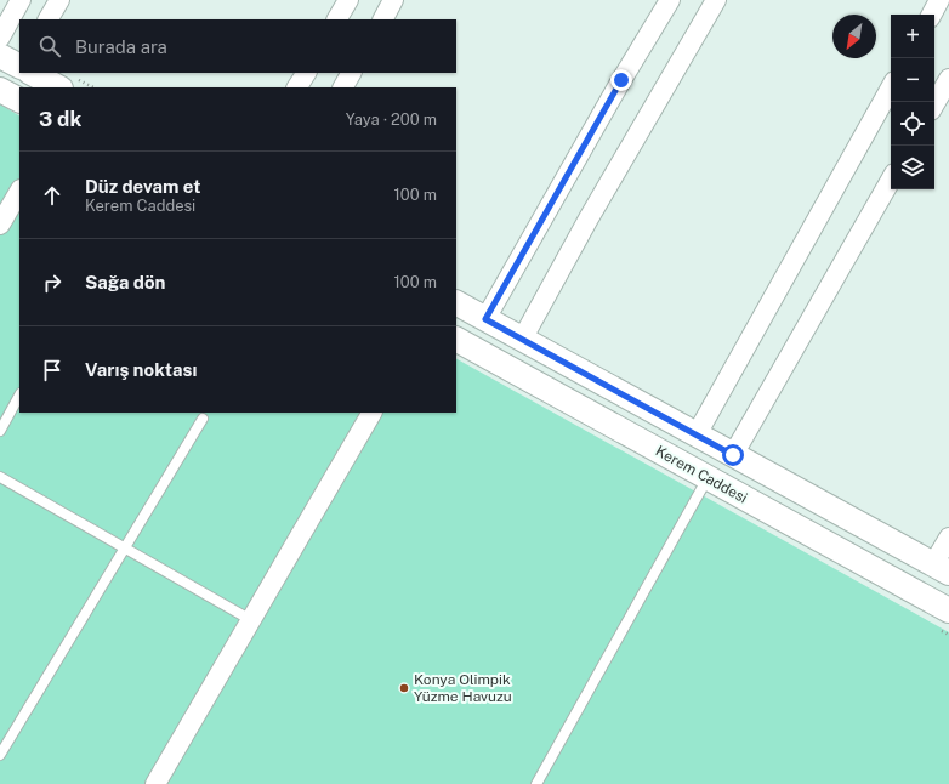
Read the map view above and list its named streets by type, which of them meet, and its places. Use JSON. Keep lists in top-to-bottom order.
{
  "streets": {
    "street": ["Kerem Caddesi"]
  },
  "places": ["Konya Olimpik Yüzme Havuzu"],
  "north": "bottom left",
  "page": {
    "map_buttons": ["+", "−"],
    "search": "Burada ara",
    "heading": ["3 dk", "Yaya · 200 m"],
    "list": [
      ["Düz devam et", "Kerem Caddesi", "100 m"],
      ["Sağa dön", "100 m"],
      "Varış noktası"
    ]
  }
}
